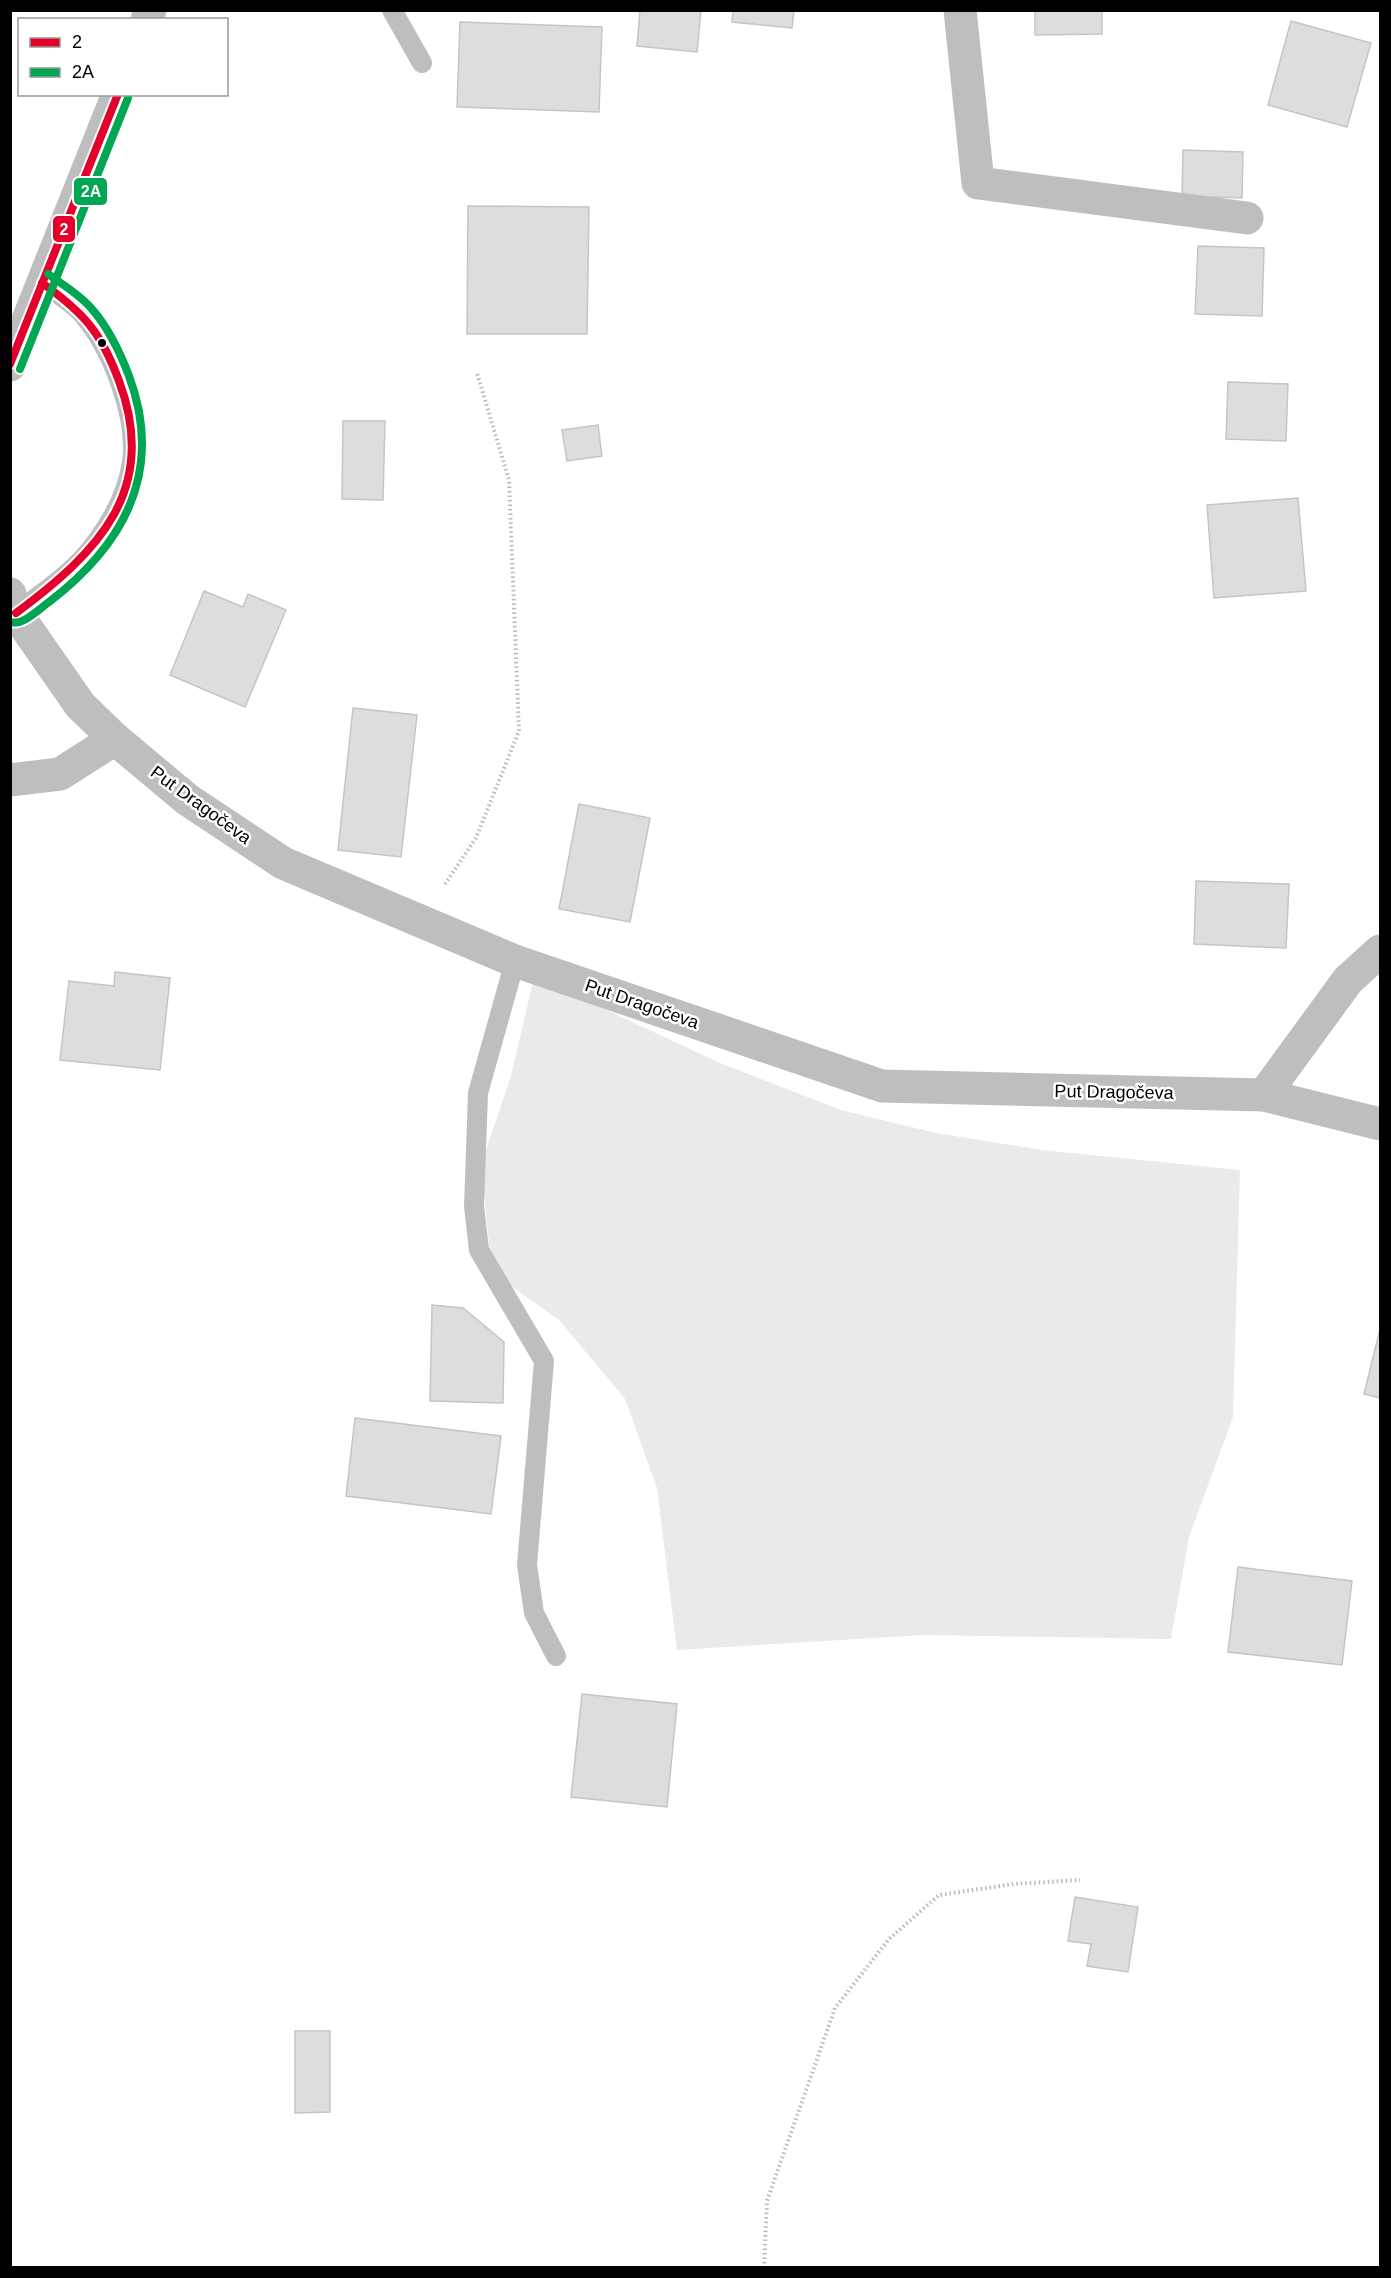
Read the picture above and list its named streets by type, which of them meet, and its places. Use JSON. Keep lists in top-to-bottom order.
{
  "streets": {
    "street": ["Put Dragočeva"]
  },
  "lines": ["transit line 2", "transit line 2A"],
  "legend": ["2", "2A"]
}
